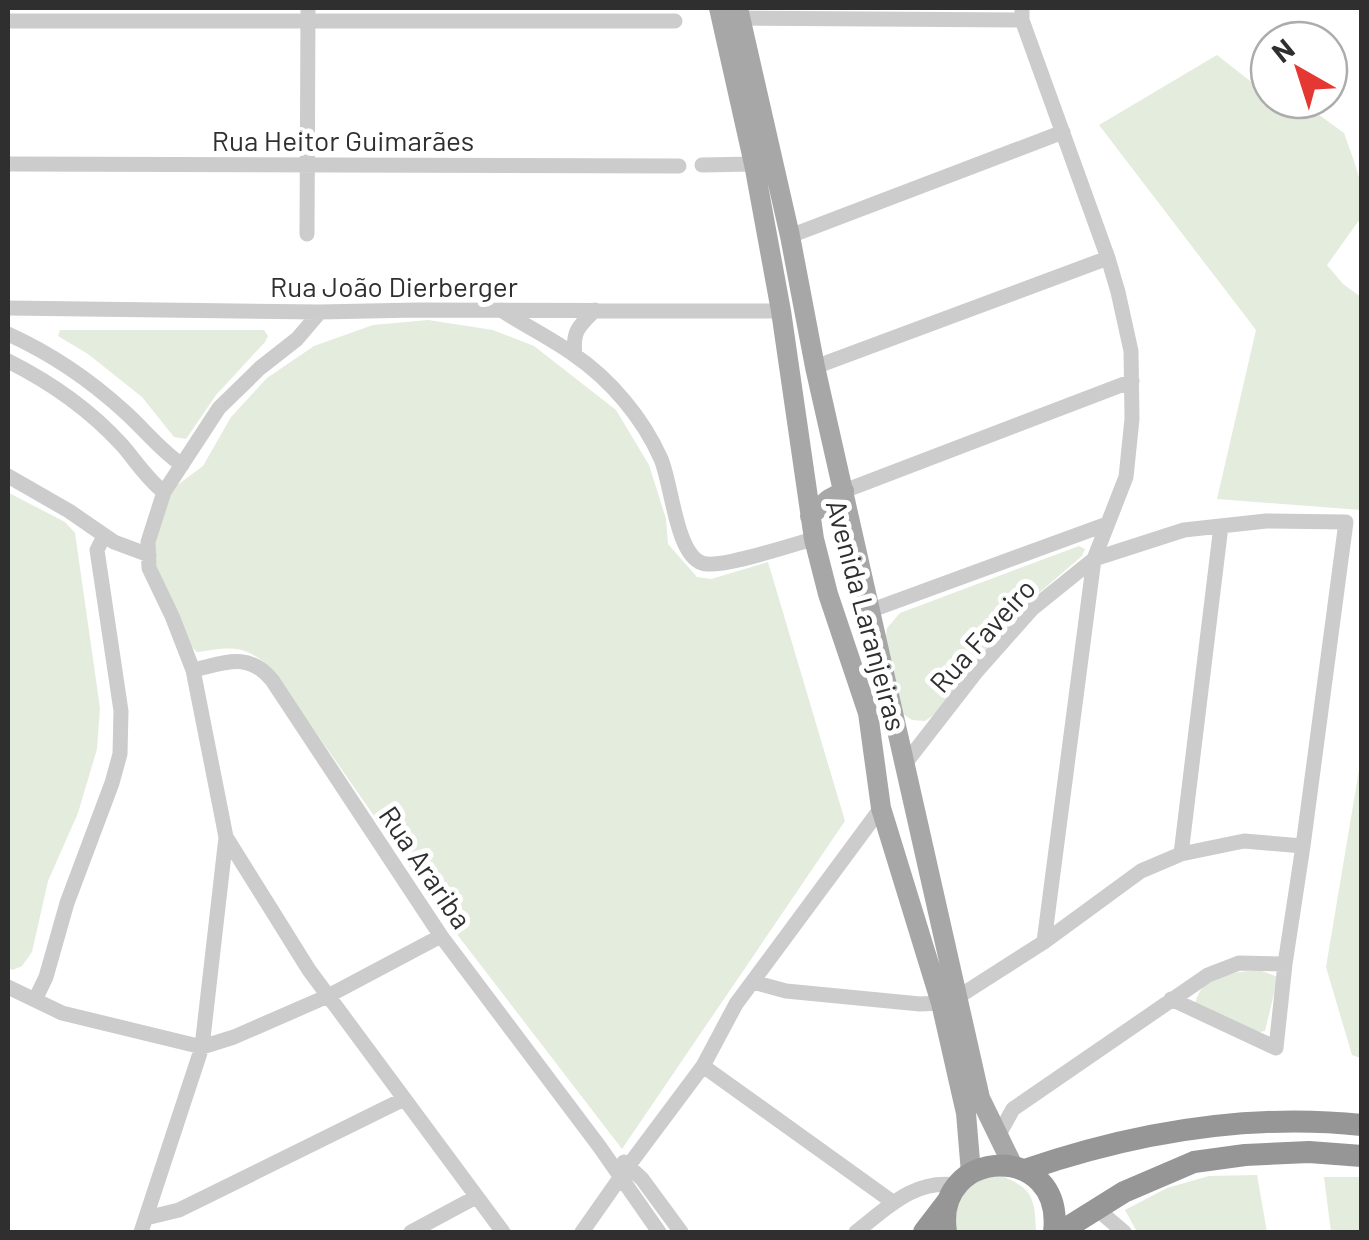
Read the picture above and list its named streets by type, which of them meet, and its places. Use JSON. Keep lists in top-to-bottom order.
{
  "streets": {
    "main road": ["Avenida Laranjeiras"],
    "street": [
      "Rua Heitor Guimarães",
      "Rua João Dierberger",
      "Rua Faveiro",
      "Rua Arariba"
    ]
  },
  "crossings": [
    ["Rua João Dierberger", "Avenida Laranjeiras"],
    ["Avenida Laranjeiras", "Rua Faveiro"]
  ],
  "north": "top left"
}
